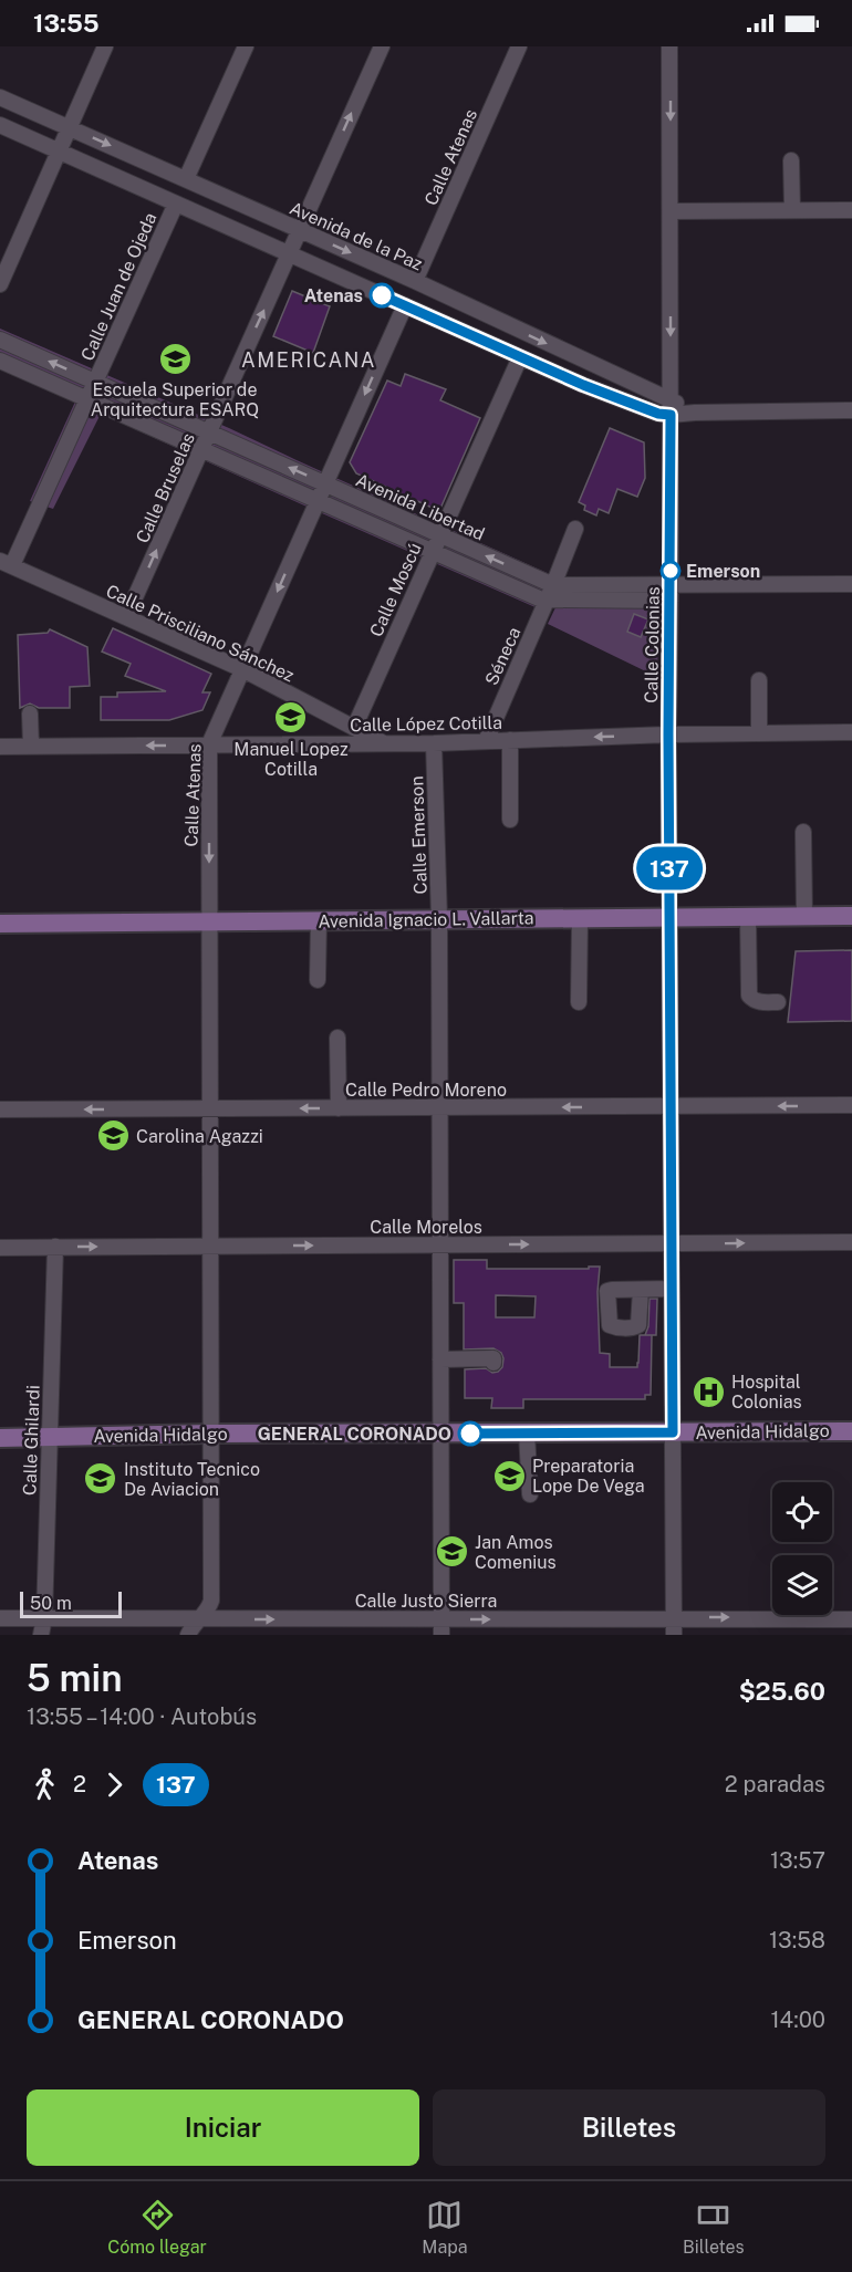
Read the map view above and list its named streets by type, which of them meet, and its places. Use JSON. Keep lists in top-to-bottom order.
{
  "streets": {
    "main road": ["Avenida Ignacio L. Vallarta", "Avenida Hidalgo"],
    "street": [
      "Calle Atenas",
      "Avenida de la Paz",
      "Calle Juan de Ojeda",
      "Calle Bruselas",
      "Avenida Libertad",
      "Calle Moscú",
      "Calle Prisciliano Sánchez",
      "Calle Colonias",
      "Séneca",
      "Calle López Cotilla",
      "Calle Emerson",
      "Calle Pedro Moreno",
      "Calle Morelos",
      "Calle Ghilardi",
      "Calle Justo Sierra"
    ]
  },
  "crossings": [
    ["Calle Atenas", "Avenida de la Paz"],
    ["Calle Atenas", "Avenida Libertad"],
    ["Calle Atenas", "Calle Prisciliano Sánchez"],
    ["Calle Atenas", "Calle López Cotilla"],
    ["Calle Atenas", "Avenida Ignacio L. Vallarta"],
    ["Calle Atenas", "Calle Pedro Moreno"],
    ["Calle Atenas", "Calle Morelos"],
    ["Calle Atenas", "Avenida Hidalgo"],
    ["Calle Atenas", "Calle Justo Sierra"],
    ["Avenida de la Paz", "Calle Juan de Ojeda"],
    ["Avenida de la Paz", "Calle Bruselas"],
    ["Avenida de la Paz", "Calle Moscú"],
    ["Avenida de la Paz", "Calle Colonias"],
    ["Calle Juan de Ojeda", "Avenida Libertad"],
    ["Calle Juan de Ojeda", "Calle Prisciliano Sánchez"],
    ["Calle Bruselas", "Avenida Libertad"],
    ["Calle Bruselas", "Calle Prisciliano Sánchez"],
    ["Avenida Libertad", "Calle Moscú"],
    ["Avenida Libertad", "Calle Colonias"],
    ["Avenida Libertad", "Séneca"],
    ["Calle Moscú", "Calle Prisciliano Sánchez"],
    ["Calle Prisciliano Sánchez", "Calle López Cotilla"],
    ["Calle Colonias", "Calle López Cotilla"],
    ["Calle Colonias", "Avenida Ignacio L. Vallarta"],
    ["Calle Colonias", "Calle Pedro Moreno"],
    ["Calle Colonias", "Calle Morelos"],
    ["Calle Colonias", "Avenida Hidalgo"],
    ["Calle Colonias", "Calle Justo Sierra"],
    ["Séneca", "Calle López Cotilla"],
    ["Calle López Cotilla", "Calle Emerson"],
    ["Calle Emerson", "Avenida Ignacio L. Vallarta"],
    ["Calle Emerson", "Calle Pedro Moreno"],
    ["Calle Emerson", "Calle Morelos"],
    ["Calle Emerson", "Avenida Hidalgo"],
    ["Calle Emerson", "Calle Justo Sierra"],
    ["Calle Morelos", "Calle Ghilardi"],
    ["Avenida Hidalgo", "Calle Ghilardi"],
    ["Calle Ghilardi", "Calle Justo Sierra"]
  ],
  "one_way": [
    "Calle Bruselas",
    "Calle López Cotilla",
    "Calle Pedro Moreno",
    "Calle Morelos",
    "Calle Justo Sierra"
  ],
  "districts": ["AMERICANA"],
  "places": {
    "other": ["Atenas", "Emerson", "GENERAL CORONADO"],
    "school or university": [
      "Escuela Superior de Arquitectura ESARQ",
      "Manuel Lopez Cotilla",
      "Carolina Agazzi",
      "Preparatoria Lope De Vega",
      "Instituto Tecnico De Aviacion",
      "Jan Amos Comenius"
    ],
    "hospital": ["Hospital Colonias"]
  },
  "lines": ["bus line 137"],
  "scale_bar": "50 m",
  "page": {
    "status": "13:55",
    "on_map": "137",
    "scale": "50 m",
    "heading": ["5 min", "13:55 – 14:00 · Autobús", "$25.60"],
    "legs": ["2", "137", "2 paradas"],
    "list": [
      {
        "name": "Atenas",
        "value": "13:57"
      },
      {
        "name": "Emerson",
        "value": "13:58"
      },
      {
        "name": "GENERAL CORONADO",
        "value": "14:00"
      }
    ],
    "buttons": ["Iniciar", "Billetes"],
    "tabs": ["Cómo llegar", "Mapa", "Billetes"]
  }
}
